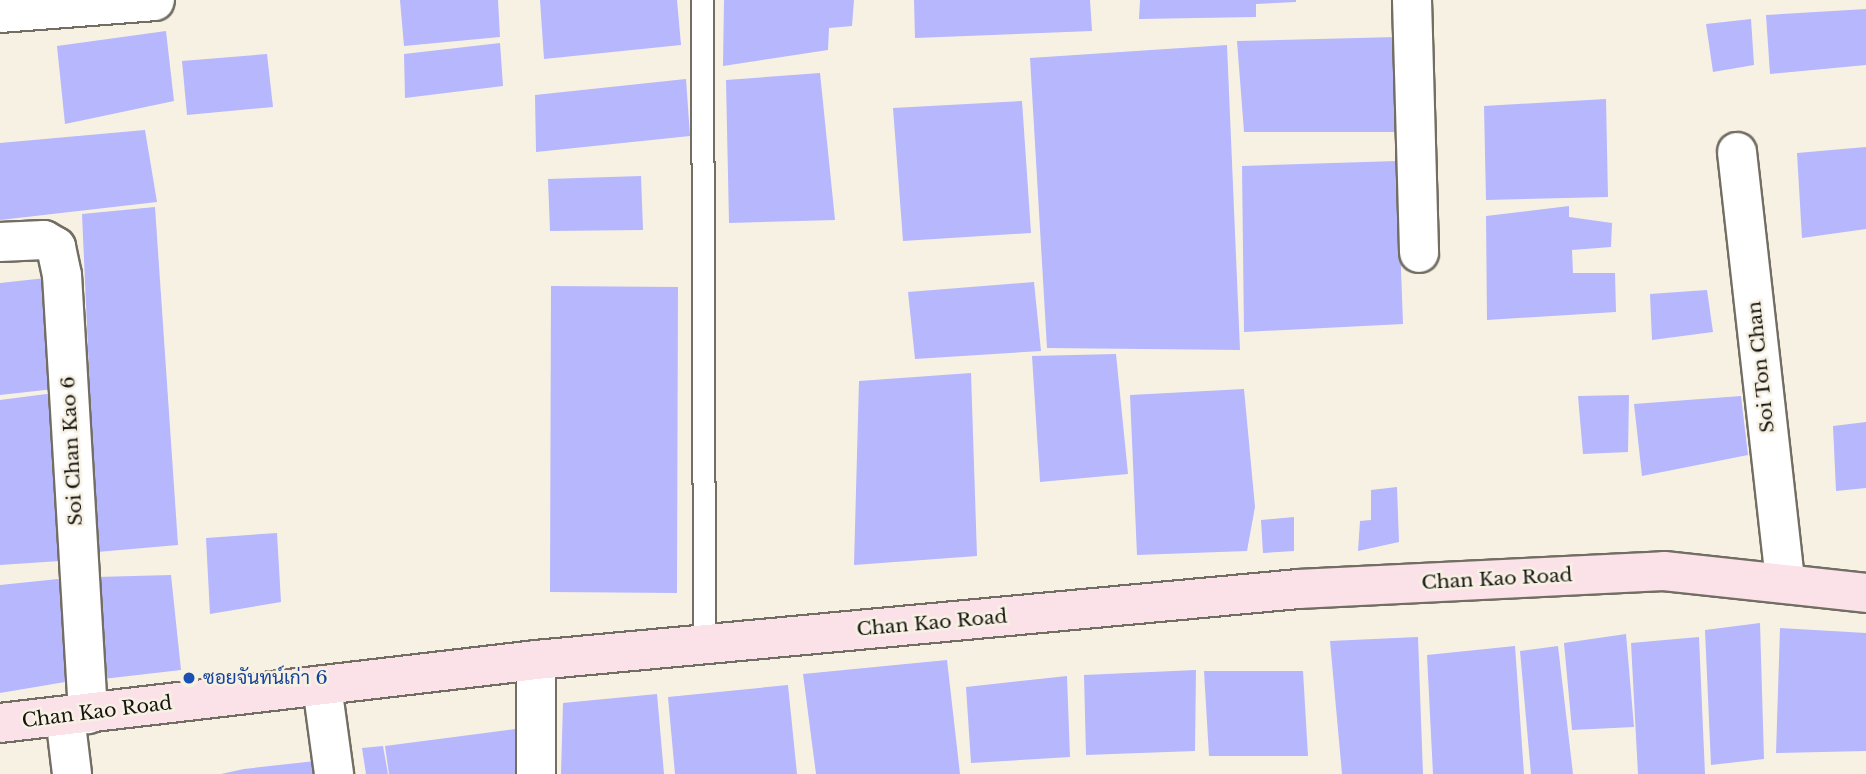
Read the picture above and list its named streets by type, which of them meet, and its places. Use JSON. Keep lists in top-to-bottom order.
{
  "streets": {
    "street": ["Soi Ton Chan", "Soi Chan Kao 6", "Chan Kao Road"]
  },
  "crossings": [
    ["Soi Ton Chan", "Chan Kao Road"],
    ["Soi Chan Kao 6", "Chan Kao Road"]
  ],
  "places": ["ซอยจันทน์เก่า 6"]
}
